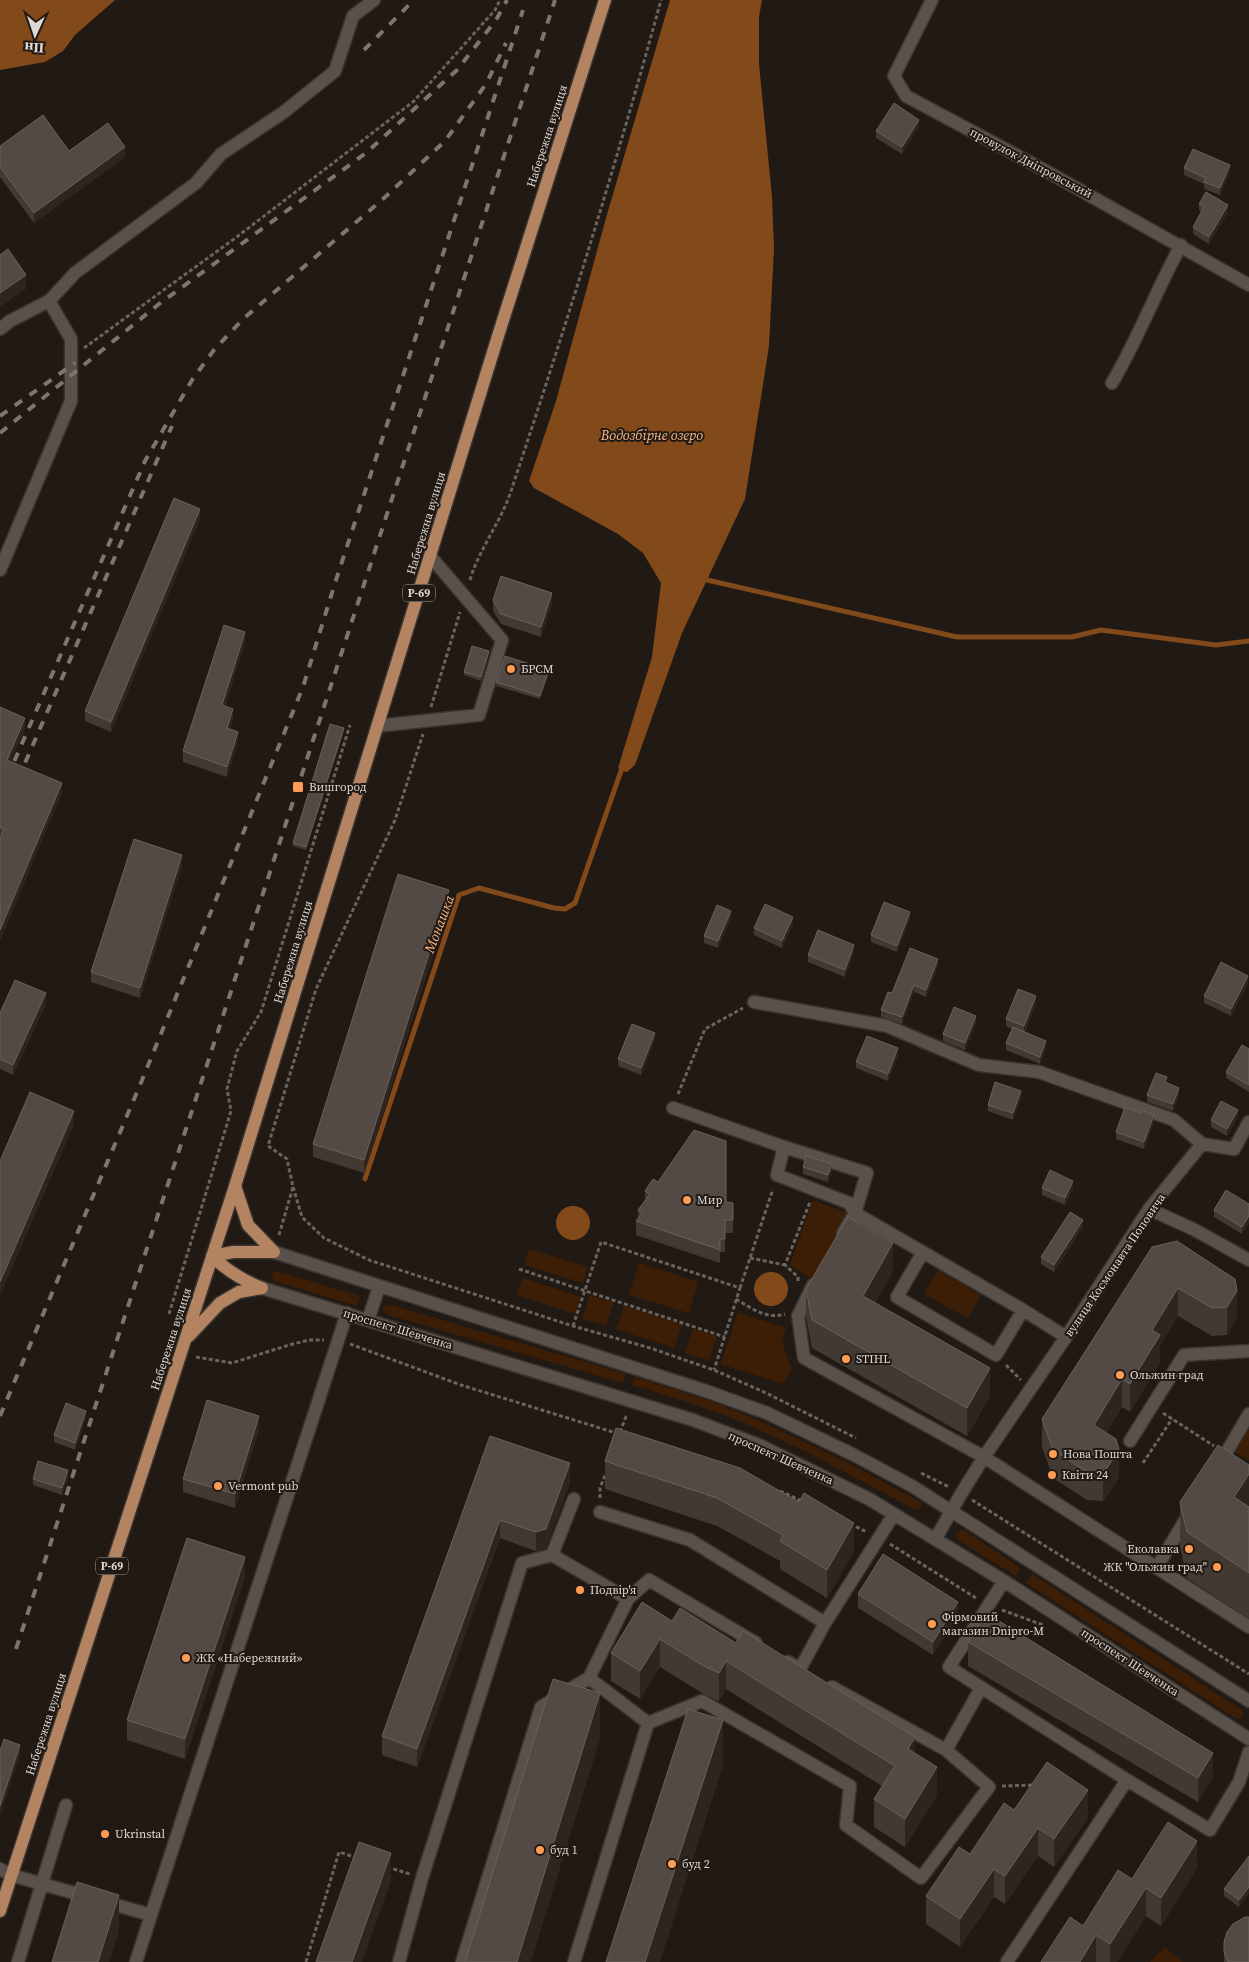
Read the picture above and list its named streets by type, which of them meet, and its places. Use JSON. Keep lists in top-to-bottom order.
{
  "streets": {
    "main road": ["Набережна вулиця", "Р-69"],
    "street": ["провулок Дніпровський", "вулиця Космонавта Поповича", "проспект Шевченка"]
  },
  "crossings": [
    ["вулиця Космонавта Поповича", "проспект Шевченка"]
  ],
  "water": ["Водозбірне озеро", "Монашка"],
  "places": {
    "other": [
      "БРСМ",
      "Мир",
      "STIHL",
      "Ольжин град",
      "Нова Пошта",
      "Квіти 24",
      "Vermont pub",
      "Еколавка",
      "ЖК \"Ольжин град\"",
      "Подвір'я",
      "Фірмовий магазин Dnipro-M",
      "ЖК «Набережний»",
      "Ukrinstal",
      "буд 1",
      "буд 2"
    ],
    "transit": ["Вишгород"]
  },
  "north": "bottom"
}
